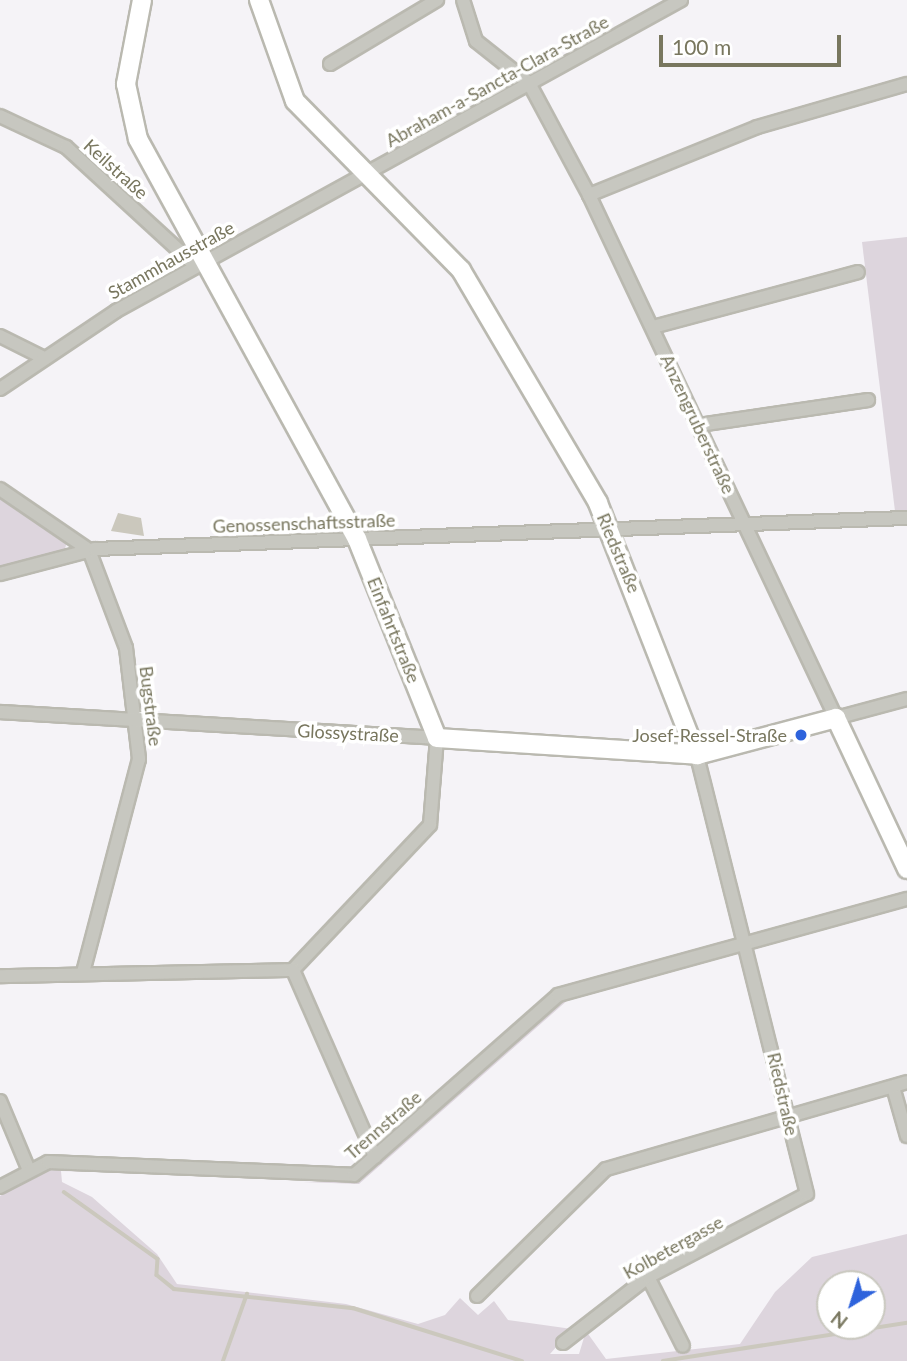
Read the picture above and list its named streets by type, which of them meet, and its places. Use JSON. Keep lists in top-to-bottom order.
{
  "streets": {
    "street": [
      "Abraham-a-Sancta-Clara-Straße",
      "Keilstraße",
      "Stammhausstraße",
      "Anzengruberstraße",
      "Genossenschaftsstraße",
      "Riedstraße",
      "Einfahrtstraße",
      "Bugstraße",
      "Glossystraße",
      "Trennstraße",
      "Kolbetergasse"
    ]
  },
  "crossings": [
    ["Abraham-a-Sancta-Clara-Straße", "Stammhausstraße"],
    ["Abraham-a-Sancta-Clara-Straße", "Anzengruberstraße"],
    ["Abraham-a-Sancta-Clara-Straße", "Riedstraße"],
    ["Keilstraße", "Stammhausstraße"],
    ["Keilstraße", "Einfahrtstraße"],
    ["Stammhausstraße", "Riedstraße"],
    ["Stammhausstraße", "Einfahrtstraße"],
    ["Anzengruberstraße", "Genossenschaftsstraße"],
    ["Genossenschaftsstraße", "Riedstraße"],
    ["Genossenschaftsstraße", "Einfahrtstraße"],
    ["Genossenschaftsstraße", "Bugstraße"],
    ["Riedstraße", "Glossystraße"],
    ["Riedstraße", "Trennstraße"],
    ["Riedstraße", "Kolbetergasse"],
    ["Einfahrtstraße", "Glossystraße"],
    ["Bugstraße", "Glossystraße"]
  ],
  "places": ["Josef-Ressel-Straße"],
  "scale_bar": "100 m",
  "north": "bottom left"
}
